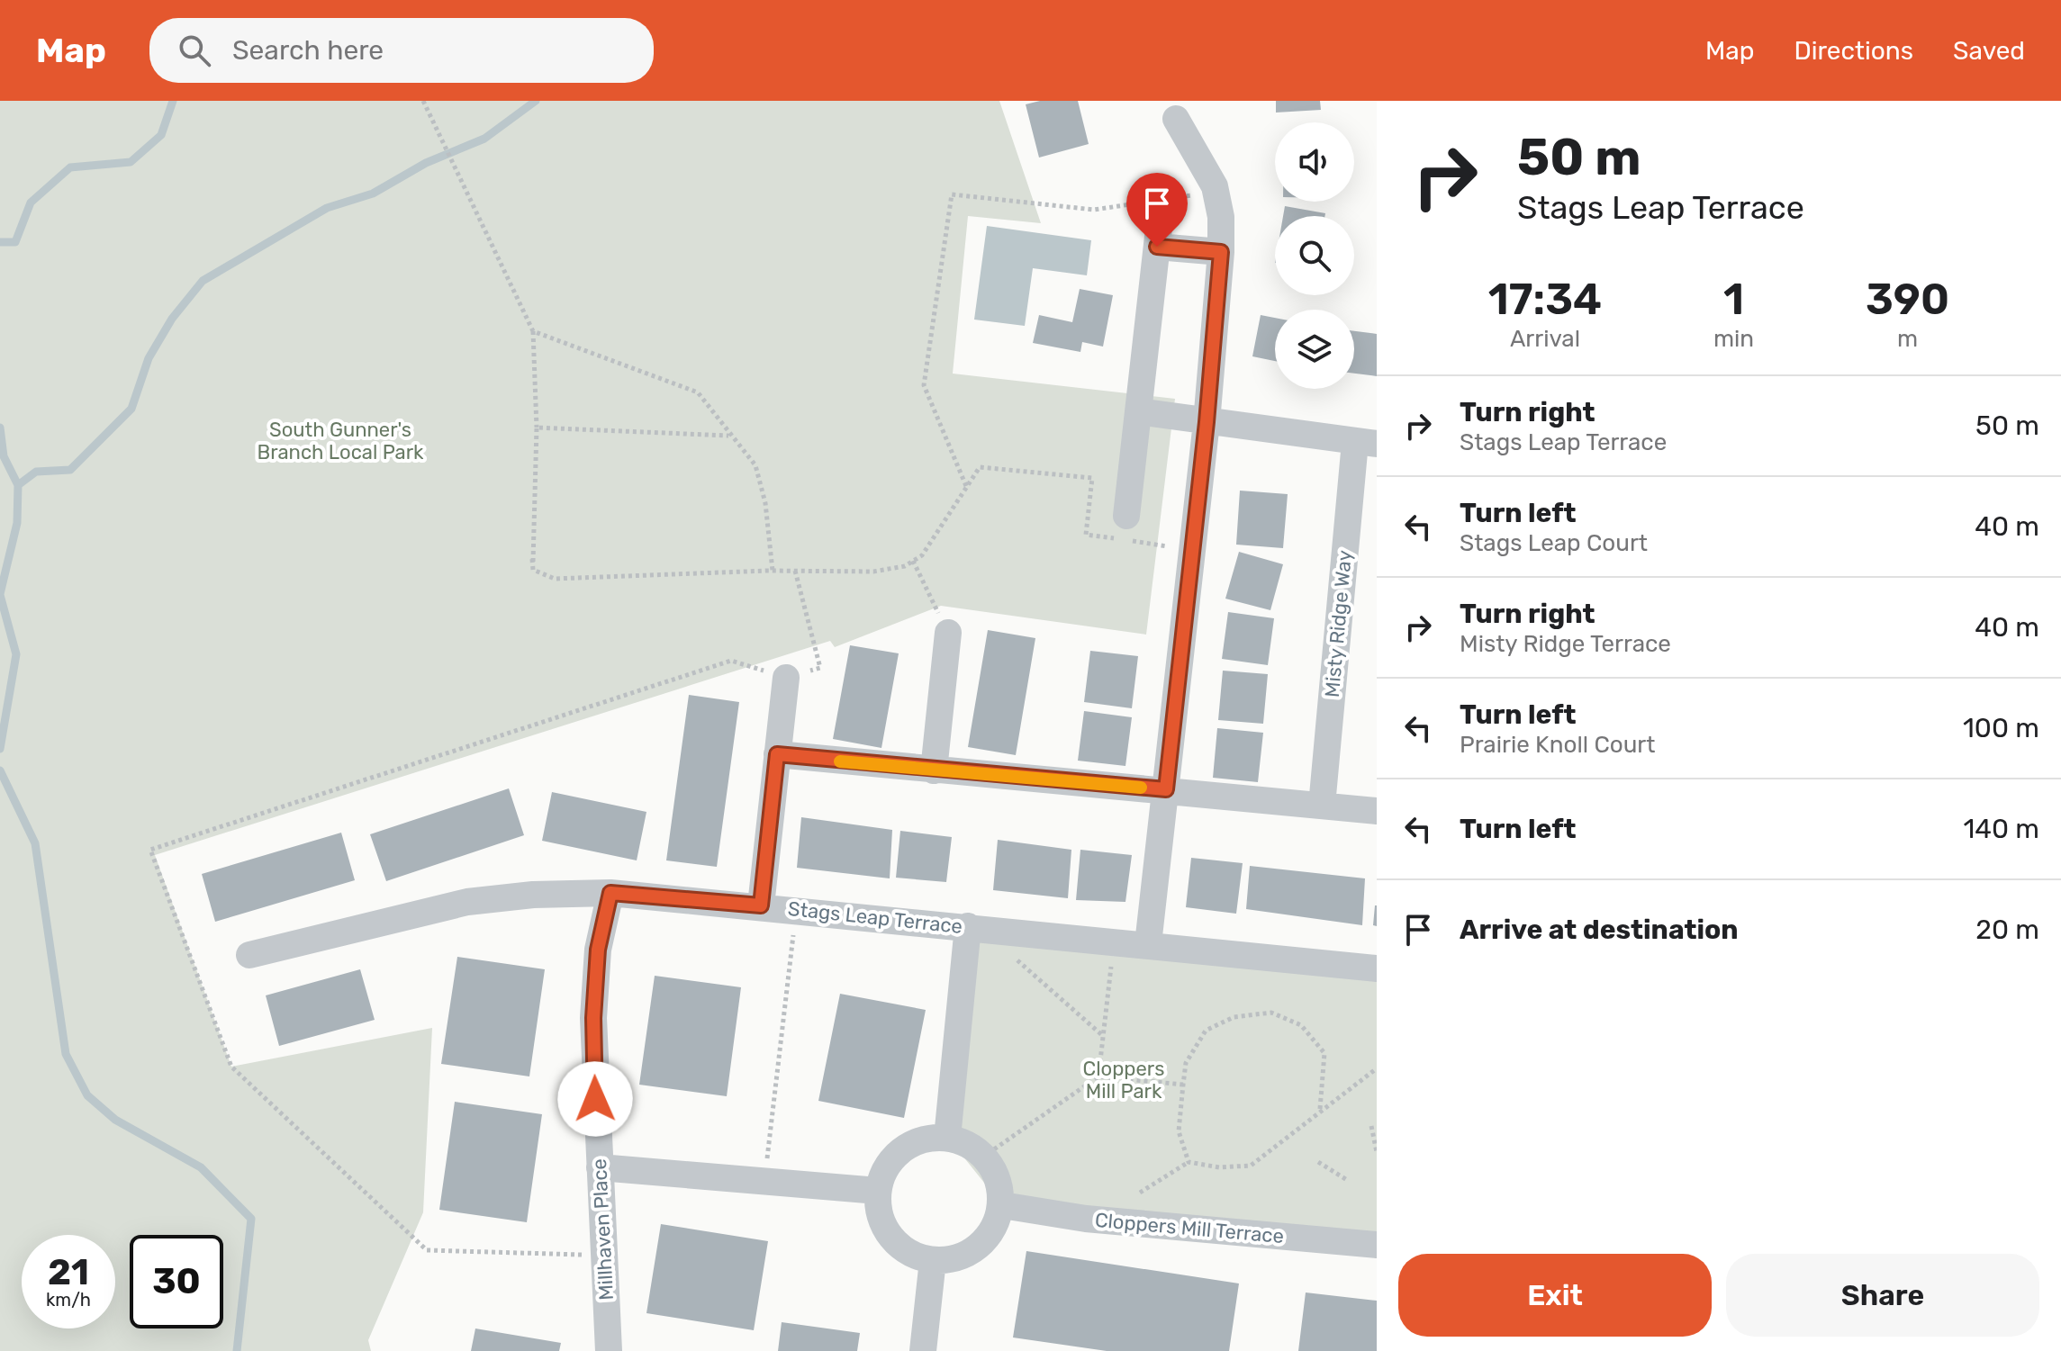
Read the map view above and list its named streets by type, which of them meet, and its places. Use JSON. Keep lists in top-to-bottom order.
{
  "streets": {
    "street": [
      "Misty Ridge Way",
      "Stags Leap Terrace",
      "Cloppers Mill Terrace",
      "Millhaven Place"
    ]
  },
  "crossings": [
    ["Stags Leap Terrace", "Millhaven Place"]
  ],
  "parks": ["South Gunner's Branch Local Park", "Cloppers Mill Park"],
  "page": {
    "header": "Map",
    "search": "Search here",
    "nav": ["Map", "Directions", "Saved"],
    "turn": ["50 m", "Stags Leap Terrace"],
    "eta": [
      "17:34",
      "Arrival",
      "1",
      "min",
      "390",
      "m"
    ],
    "list": [
      {
        "name": "Turn right",
        "note": "Stags Leap Terrace",
        "value": "50 m"
      },
      {
        "name": "Turn left",
        "note": "Stags Leap Court",
        "value": "40 m"
      },
      {
        "name": "Turn right",
        "note": "Misty Ridge Terrace",
        "value": "40 m"
      },
      {
        "name": "Turn left",
        "note": "Prairie Knoll Court",
        "value": "100 m"
      },
      {
        "name": "Turn left",
        "value": "140 m"
      },
      {
        "name": "Arrive at destination",
        "value": "20 m"
      }
    ],
    "speed": "21 km/h",
    "limit": "30",
    "buttons": ["Exit", "Share"]
  }
}
